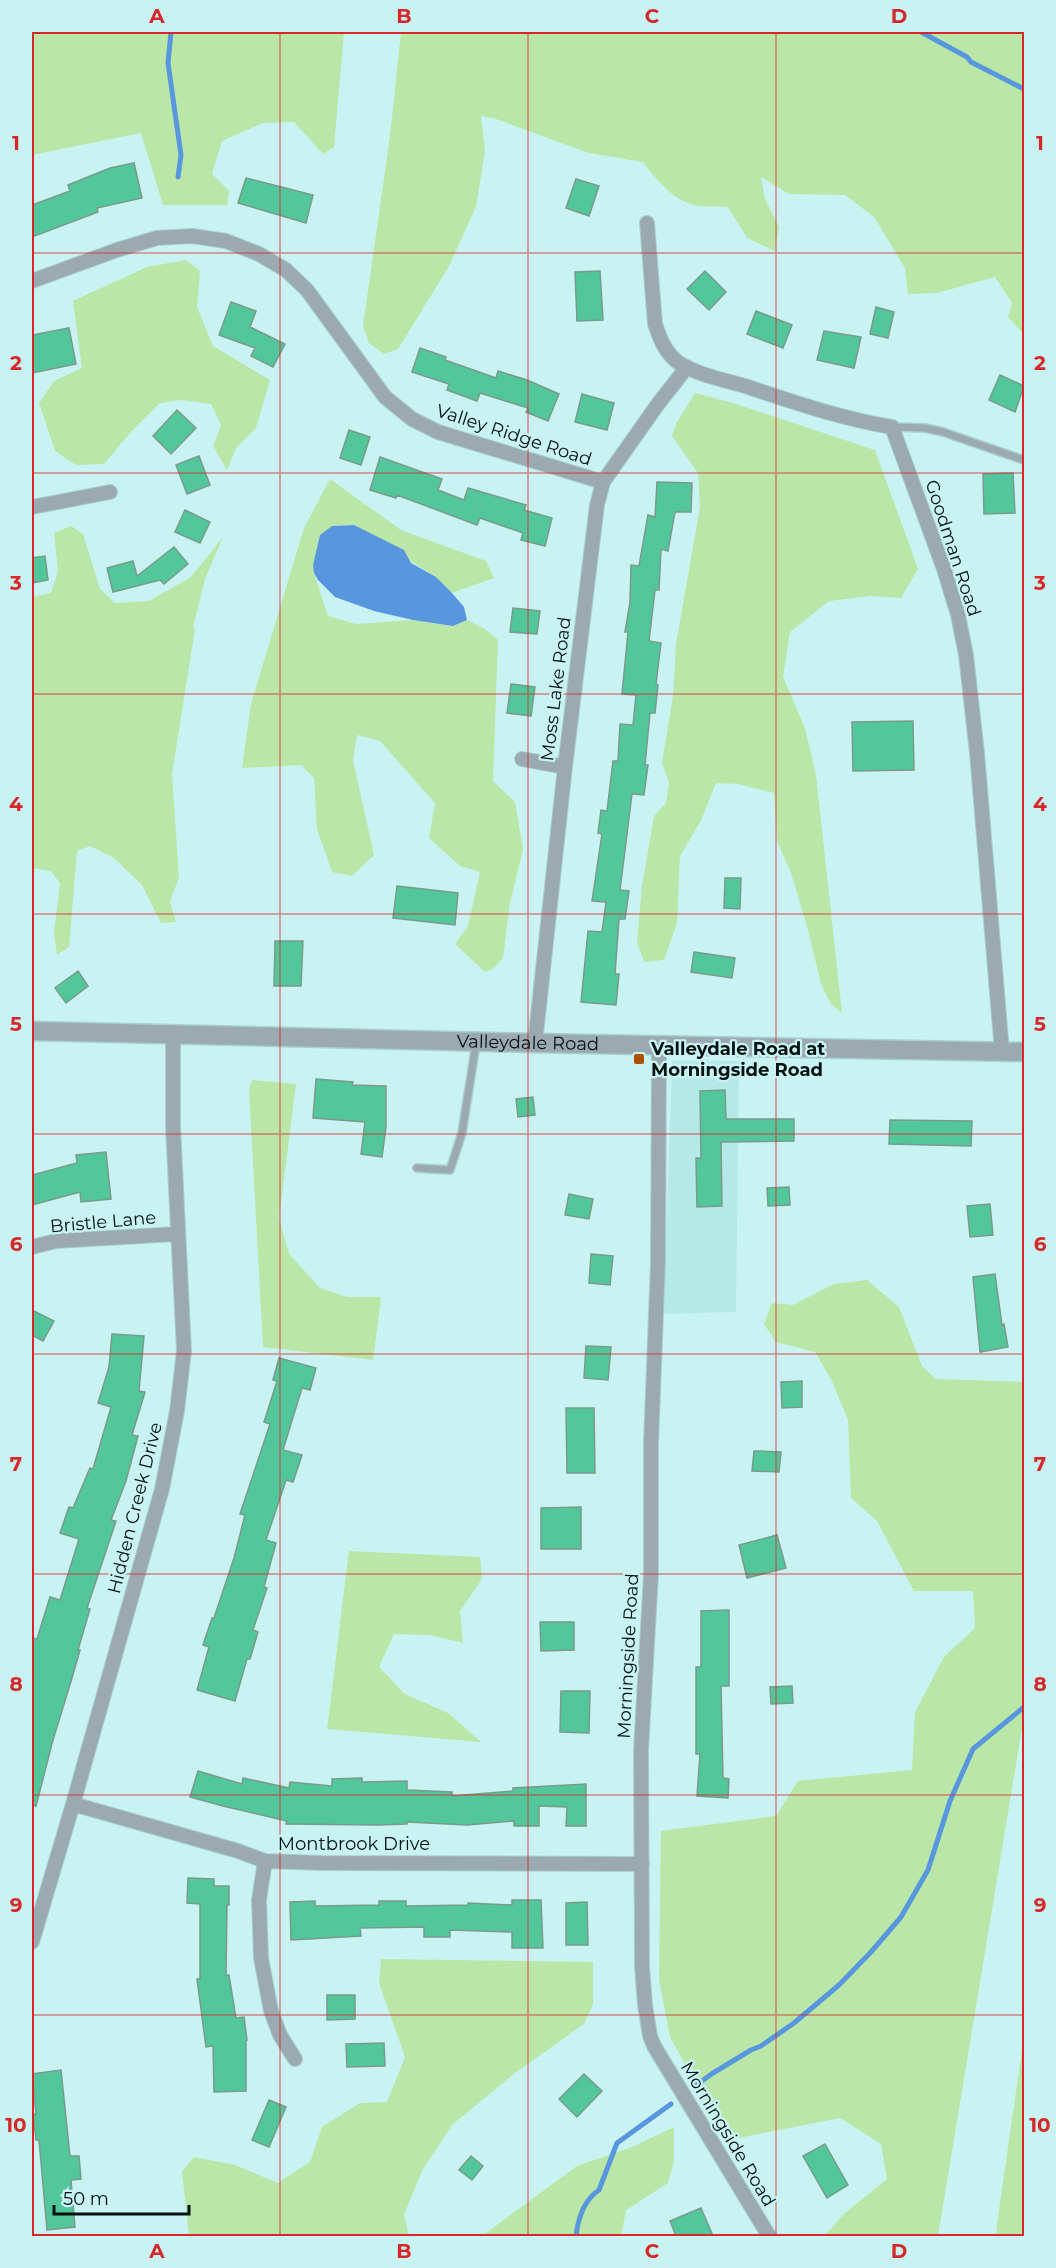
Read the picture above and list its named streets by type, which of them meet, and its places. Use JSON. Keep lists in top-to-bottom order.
{
  "streets": {
    "street": [
      "Valley Ridge Road",
      "Goodman Road",
      "Moss Lake Road",
      "Valleydale Road",
      "Bristle Lane",
      "Hidden Creek Drive",
      "Morningside Road",
      "Montbrook Drive"
    ]
  },
  "crossings": [
    ["Valley Ridge Road", "Moss Lake Road"],
    ["Goodman Road", "Valleydale Road"],
    ["Moss Lake Road", "Valleydale Road"],
    ["Valleydale Road", "Hidden Creek Drive"],
    ["Valleydale Road", "Morningside Road"],
    ["Bristle Lane", "Hidden Creek Drive"],
    ["Hidden Creek Drive", "Montbrook Drive"],
    ["Morningside Road", "Montbrook Drive"]
  ],
  "places": {
    "transit": ["Valleydale Road at Morningside Road"]
  },
  "scale_bar": "50 m",
  "grid": {
    "columns": [
      "A",
      "B",
      "C",
      "D"
    ],
    "rows": [
      "1",
      "2",
      "3",
      "4",
      "5",
      "6",
      "7",
      "8",
      "9",
      "10"
    ]
  }
}
